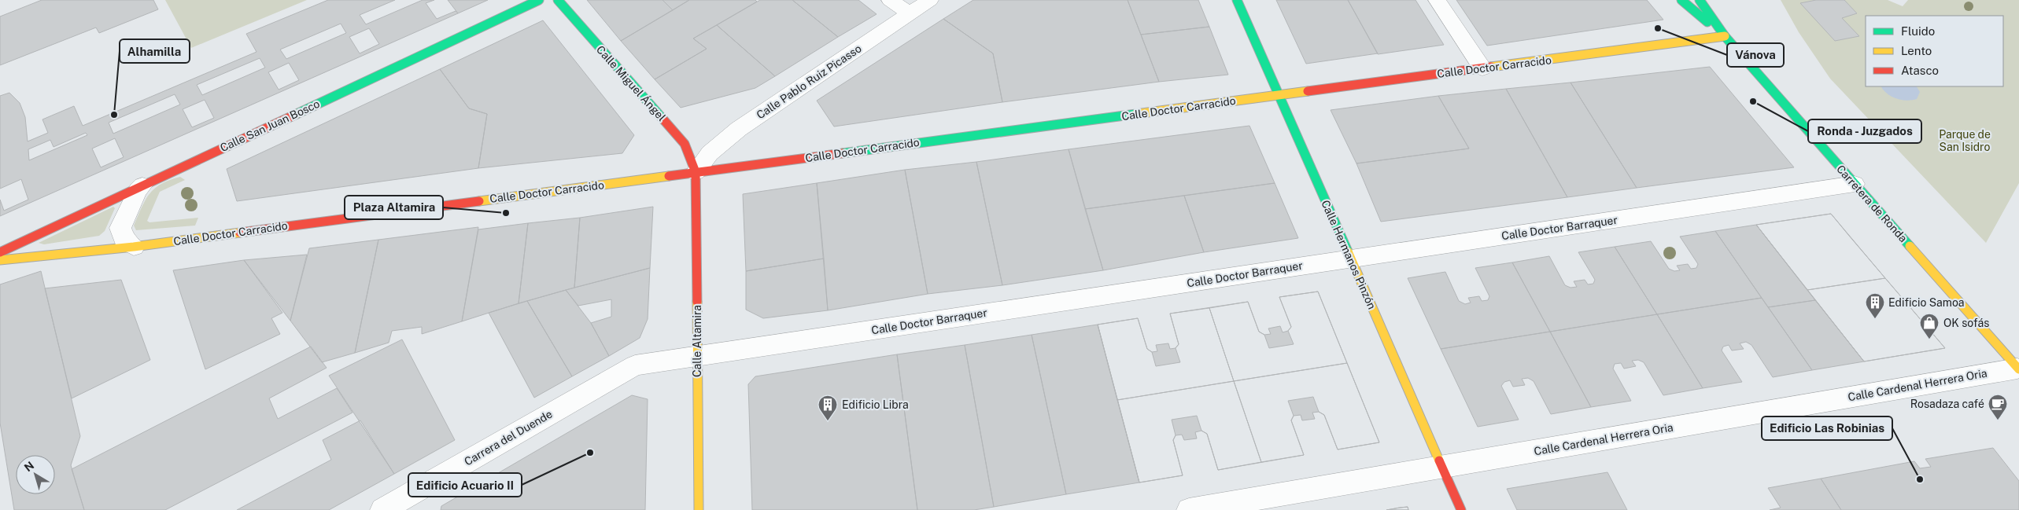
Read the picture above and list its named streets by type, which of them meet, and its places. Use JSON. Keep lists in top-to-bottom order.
{
  "streets": {
    "street": [
      "Calle Doctor Carracido",
      "Calle Pablo Ruiz Picasso",
      "Calle Miguel Ángel",
      "Calle San Juan Bosco",
      "Carretera de Ronda",
      "Calle Doctor Barraquer",
      "Calle Hermanos Pinzón",
      "Calle Altamira",
      "Calle Cardenal Herrera Oria",
      "Carrera del Duende"
    ]
  },
  "crossings": [
    ["Calle Doctor Carracido", "Calle Pablo Ruiz Picasso"],
    ["Calle Doctor Carracido", "Calle Miguel Ángel"],
    ["Calle Doctor Carracido", "Carretera de Ronda"],
    ["Calle Doctor Carracido", "Calle Hermanos Pinzón"],
    ["Calle Doctor Carracido", "Calle Altamira"],
    ["Calle Pablo Ruiz Picasso", "Calle Miguel Ángel"],
    ["Calle Pablo Ruiz Picasso", "Calle Altamira"],
    ["Calle Miguel Ángel", "Calle Altamira"],
    ["Carretera de Ronda", "Calle Doctor Barraquer"],
    ["Carretera de Ronda", "Calle Cardenal Herrera Oria"],
    ["Calle Doctor Barraquer", "Calle Hermanos Pinzón"],
    ["Calle Doctor Barraquer", "Calle Altamira"],
    ["Calle Doctor Barraquer", "Carrera del Duende"],
    ["Calle Hermanos Pinzón", "Calle Cardenal Herrera Oria"]
  ],
  "parks": ["Parque de San Isidro"],
  "places": {
    "other": [
      "Vánova",
      "Ronda - Juzgados",
      "Alhamilla",
      "Plaza Altamira",
      "Edificio Acuario II",
      "Edificio Las Robinias"
    ],
    "building": ["Edificio Samoa", "Edificio Libra"],
    "shop": ["OK sofás"],
    "cafe": ["Rosadaza café"]
  },
  "legend": ["Fluido", "Lento", "Atasco"],
  "north": "top left"
}
